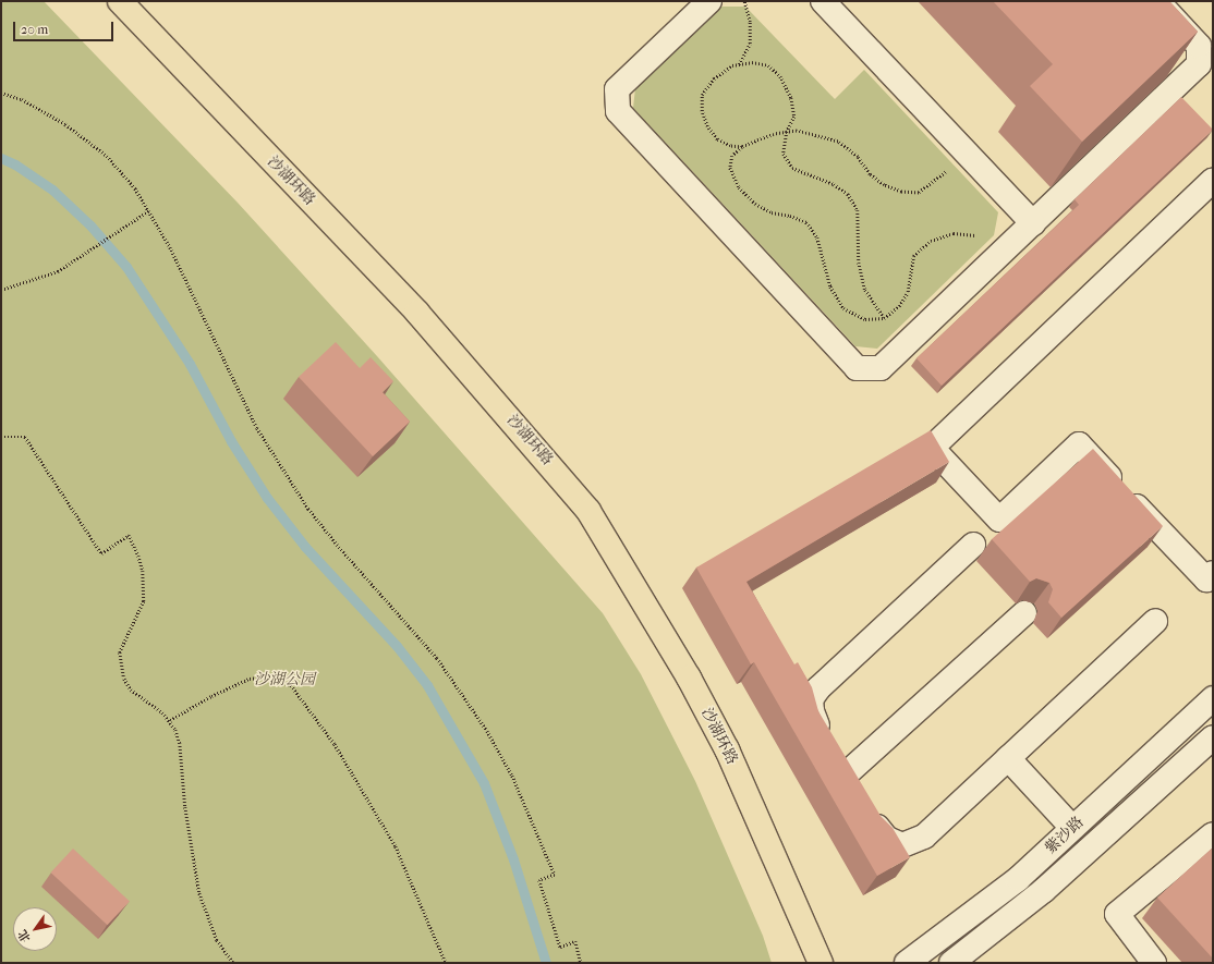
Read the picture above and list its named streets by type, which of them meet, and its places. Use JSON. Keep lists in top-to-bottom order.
{
  "streets": {
    "main road": ["沙湖环路"],
    "street": ["紫沙路"]
  },
  "parks": ["沙湖公园"],
  "scale_bar": "20 m",
  "north": "bottom left"
}
